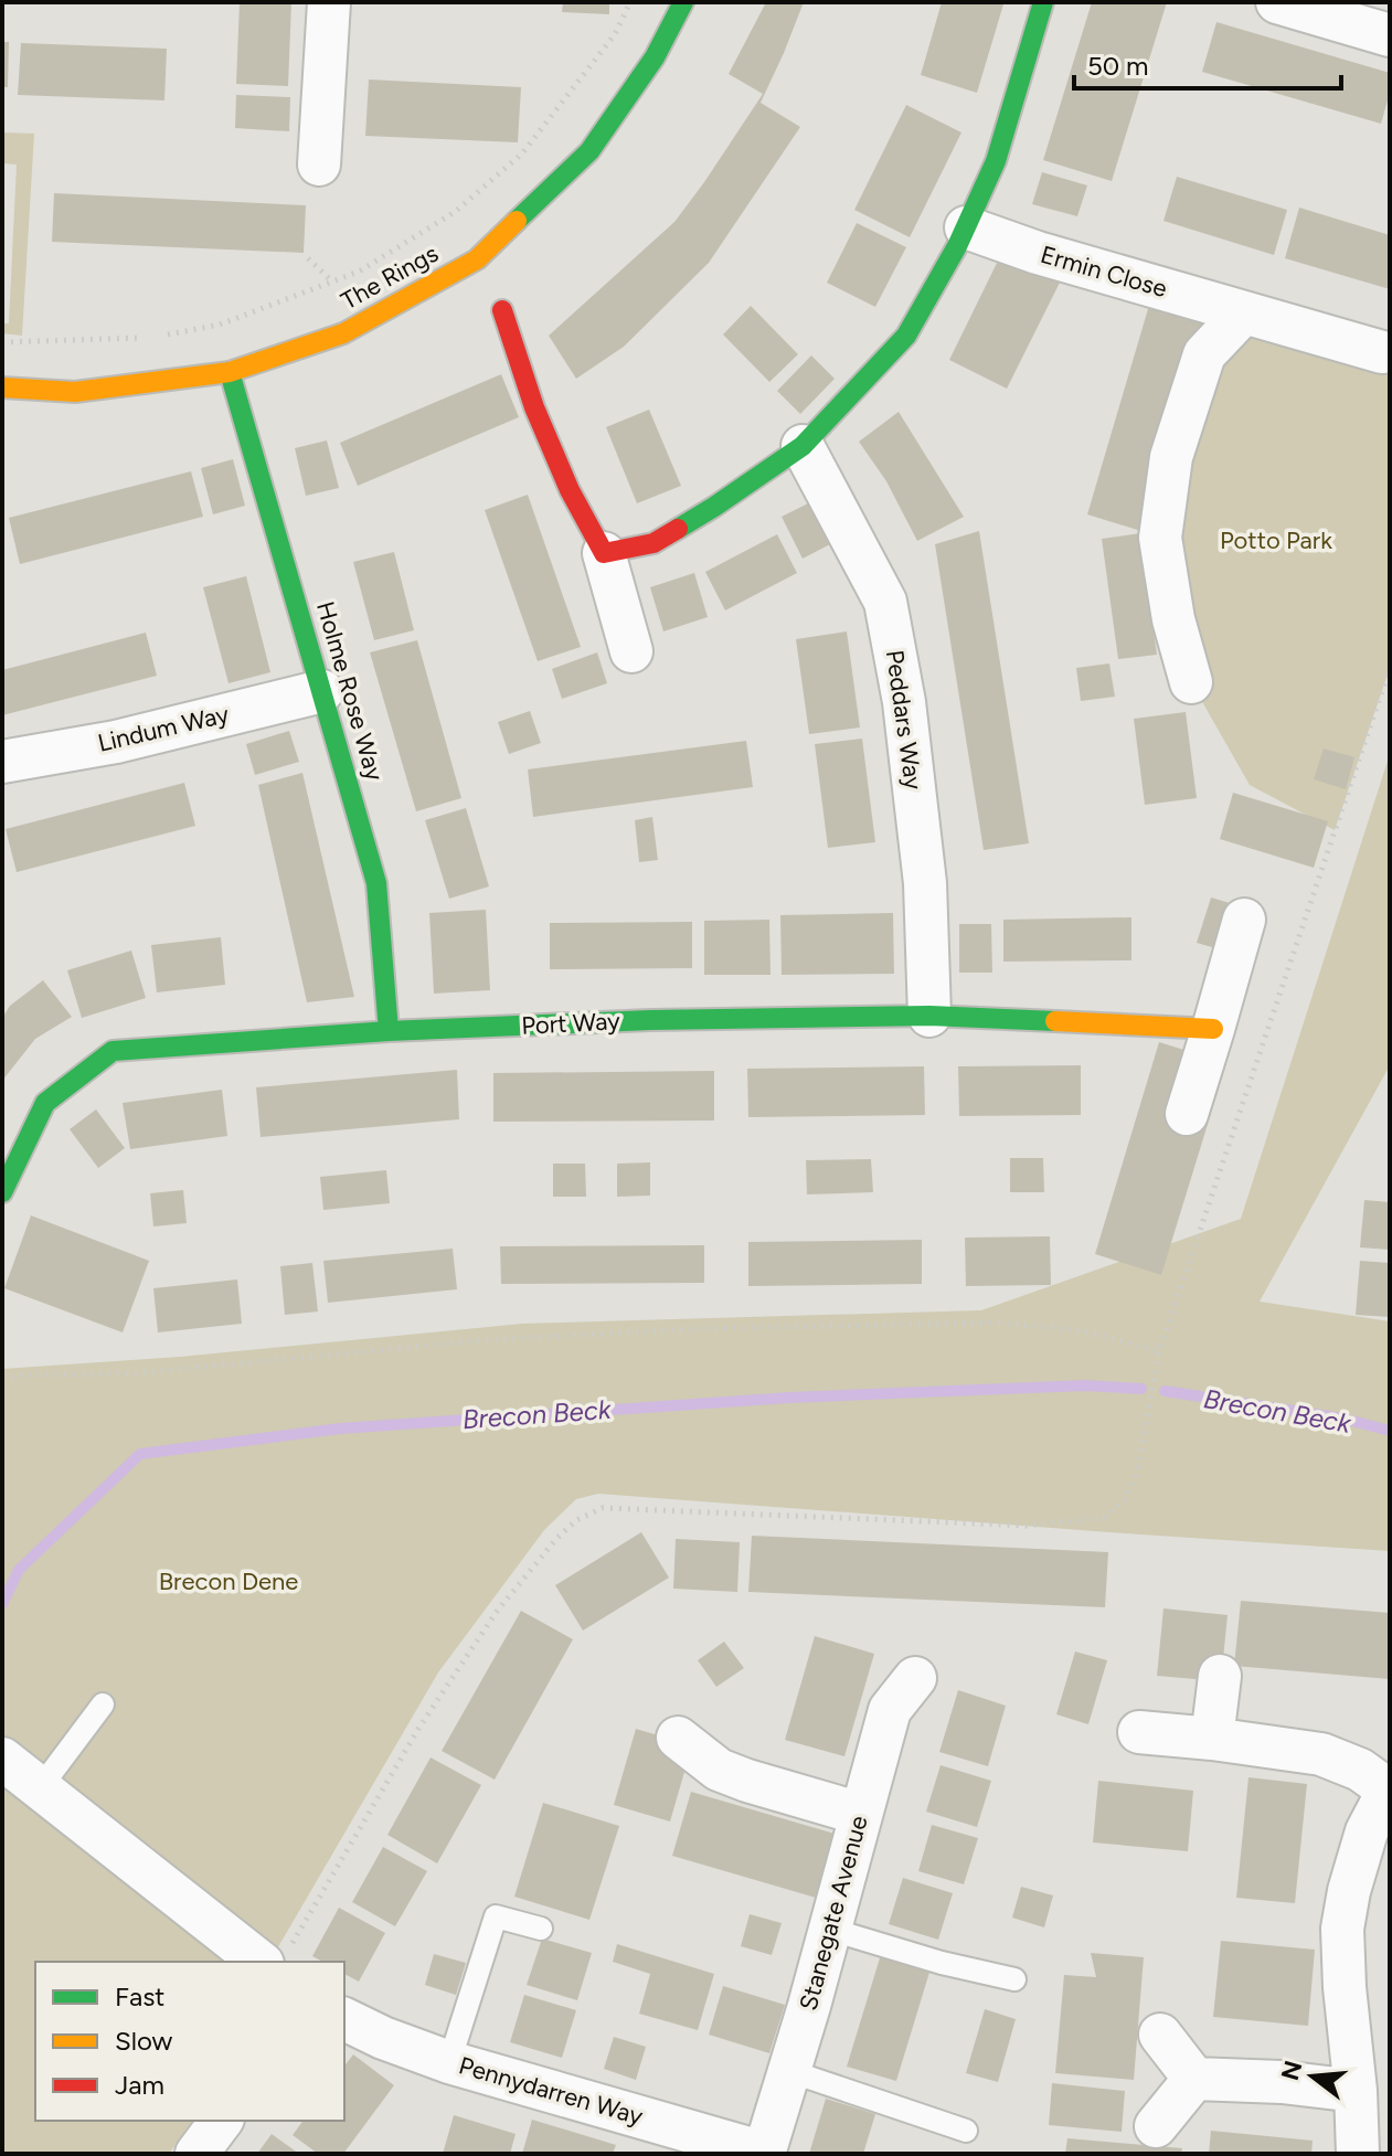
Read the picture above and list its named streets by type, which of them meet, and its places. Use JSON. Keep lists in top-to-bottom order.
{
  "streets": {
    "street": [
      "Ermin Close",
      "The Rings",
      "Holme Rose Way",
      "Peddars Way",
      "Lindum Way",
      "Port Way",
      "Stanegate Avenue",
      "Pennydarren Way"
    ]
  },
  "crossings": [
    ["The Rings", "Holme Rose Way"],
    ["Holme Rose Way", "Lindum Way"],
    ["Holme Rose Way", "Port Way"],
    ["Peddars Way", "Port Way"],
    ["Stanegate Avenue", "Pennydarren Way"]
  ],
  "water": ["Brecon Beck"],
  "parks": ["Potto Park", "Brecon Dene"],
  "legend": ["Fast", "Slow", "Jam"],
  "scale_bar": "50 m",
  "north": "left"
}
